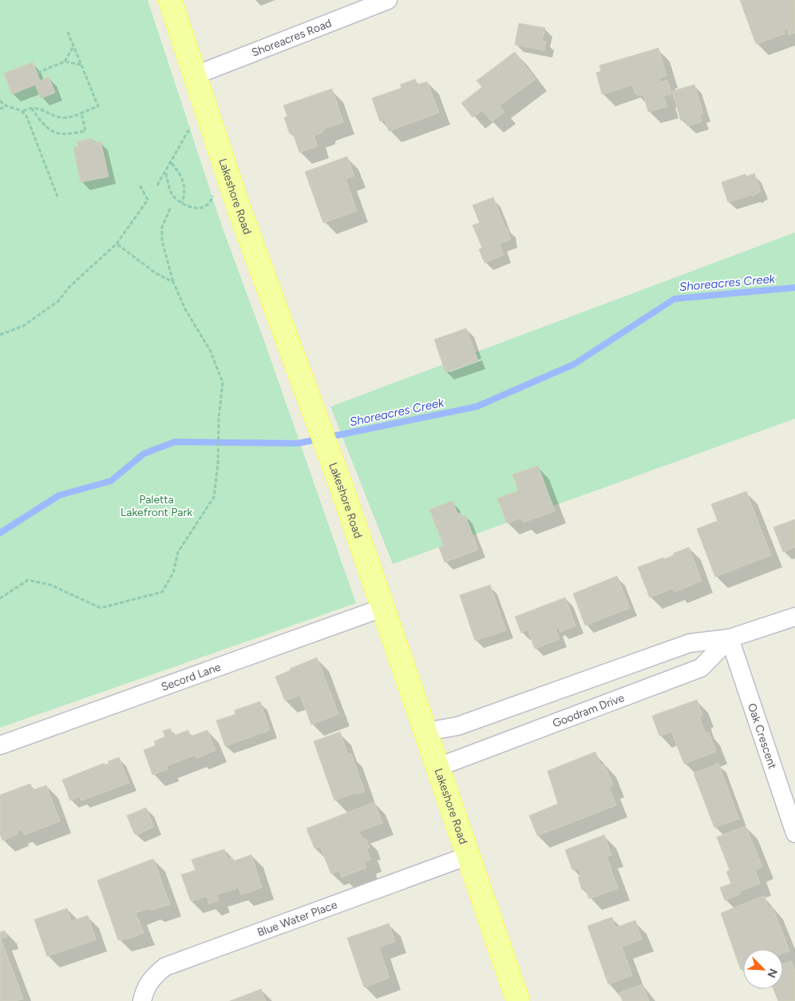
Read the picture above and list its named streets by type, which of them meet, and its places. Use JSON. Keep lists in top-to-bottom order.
{
  "streets": {
    "main road": ["Lakeshore Road"],
    "street": [
      "Shoreacres Road",
      "Secord Lane",
      "Goodram Drive",
      "Oak Crescent",
      "Blue Water Place"
    ]
  },
  "crossings": [
    ["Shoreacres Road", "Lakeshore Road"],
    ["Lakeshore Road", "Secord Lane"],
    ["Lakeshore Road", "Goodram Drive"],
    ["Lakeshore Road", "Blue Water Place"],
    ["Goodram Drive", "Oak Crescent"]
  ],
  "water": ["Shoreacres Creek"],
  "parks": ["Paletta Lakefront Park"],
  "north": "bottom right"
}
